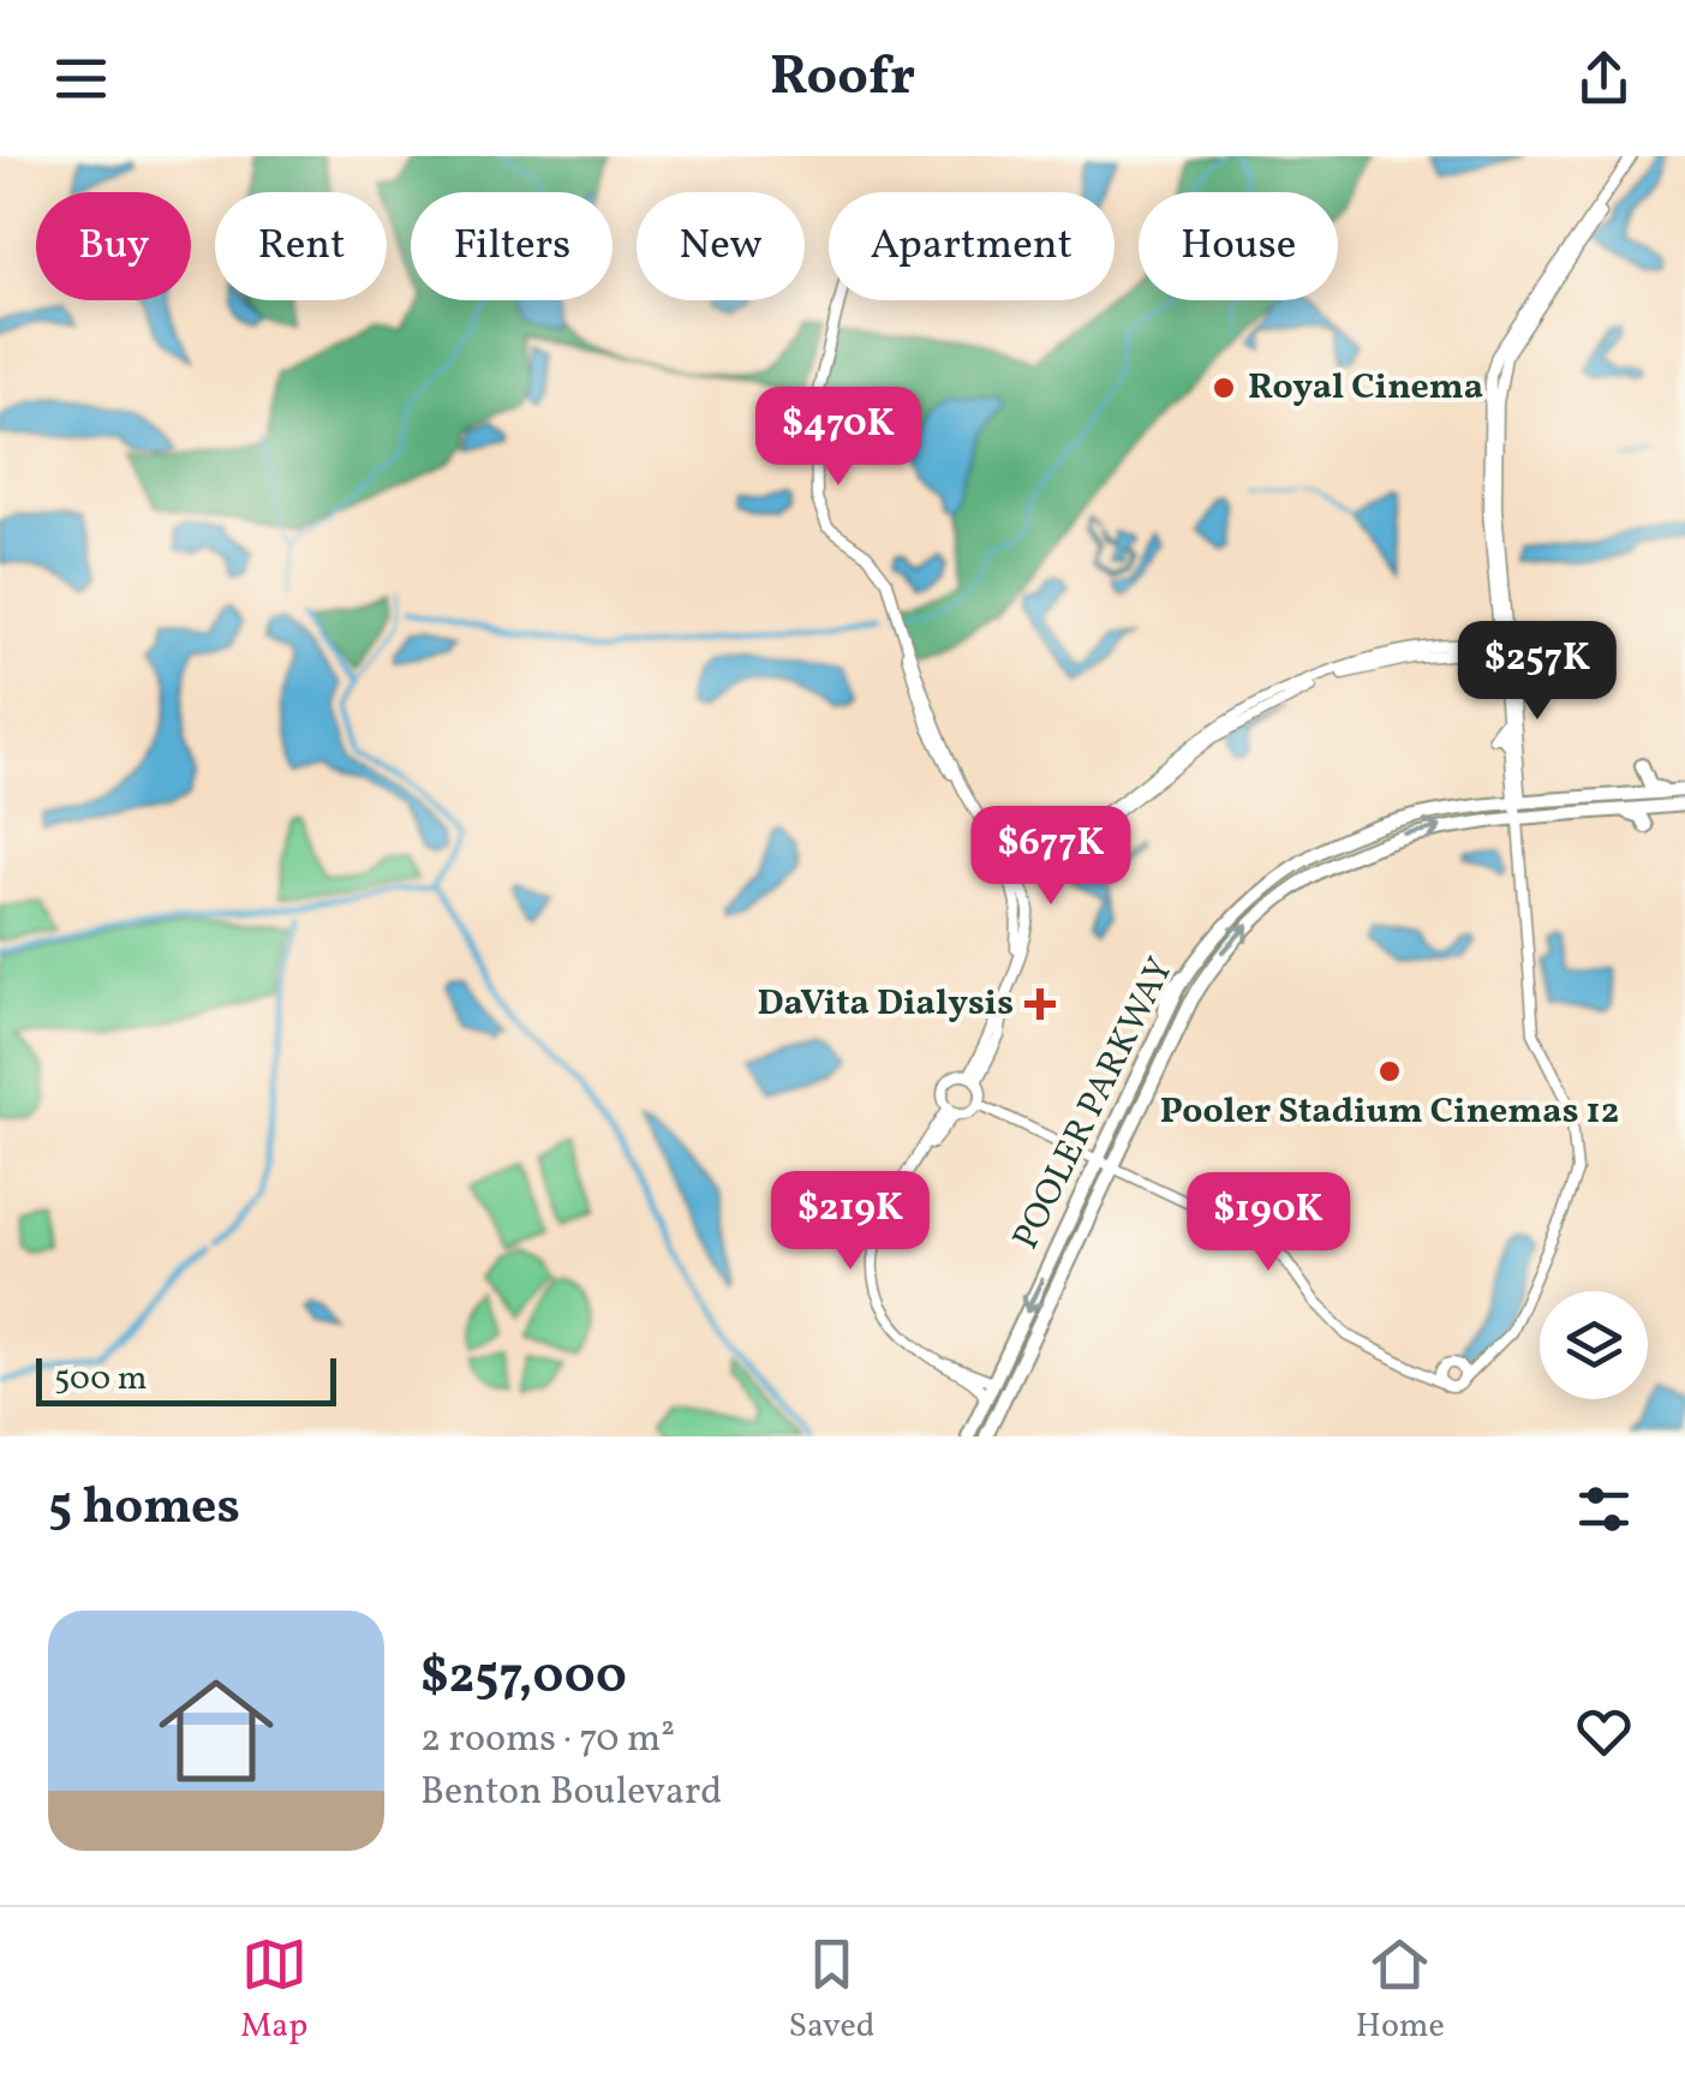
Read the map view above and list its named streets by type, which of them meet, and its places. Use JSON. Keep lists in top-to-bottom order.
{
  "streets": {
    "main road": ["POOLER PARKWAY"]
  },
  "places": {
    "other": ["Royal Cinema", "Pooler Stadium Cinemas 12"],
    "health": ["DaVita Dialysis"]
  },
  "scale_bar": "500 m",
  "page": {
    "header": "Roofr",
    "chip": [
      "Buy",
      "Rent",
      "Filters",
      "New",
      "Apartment",
      "House"
    ],
    "price": [
      "$470K",
      "$257K",
      "$677K",
      "$219K",
      "$190K"
    ],
    "scale": "500 m",
    "heading": "5 homes",
    "list": [
      {
        "name": "$257,000",
        "note": "2 rooms · 70 m² · Benton Boulevard"
      }
    ],
    "tabs": ["Map", "Saved", "Home"]
  }
}
